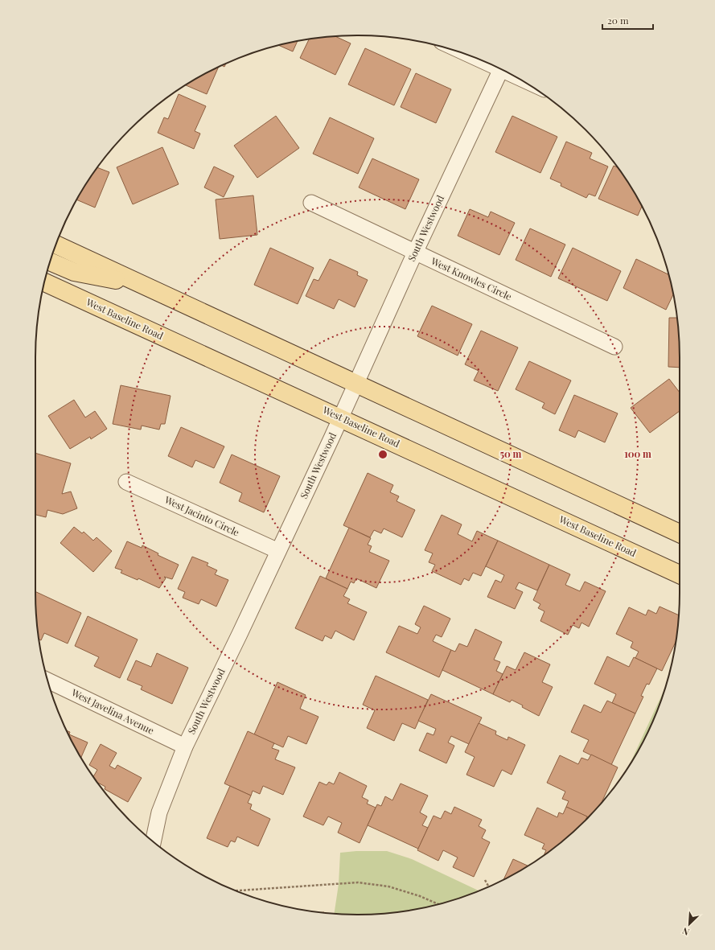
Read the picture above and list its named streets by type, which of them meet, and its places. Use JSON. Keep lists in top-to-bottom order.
{
  "streets": {
    "main road": ["West Baseline Road"],
    "street": [
      "South Westwood",
      "West Knowles Circle",
      "West Jacinto Circle",
      "West Javelina Avenue"
    ]
  },
  "crossings": [
    ["South Westwood", "West Knowles Circle"],
    ["South Westwood", "West Baseline Road"],
    ["South Westwood", "West Jacinto Circle"],
    ["South Westwood", "West Javelina Avenue"]
  ],
  "scale_bar": "20 m",
  "north": "bottom left",
  "rings": ["50 m", "100 m"]
}
